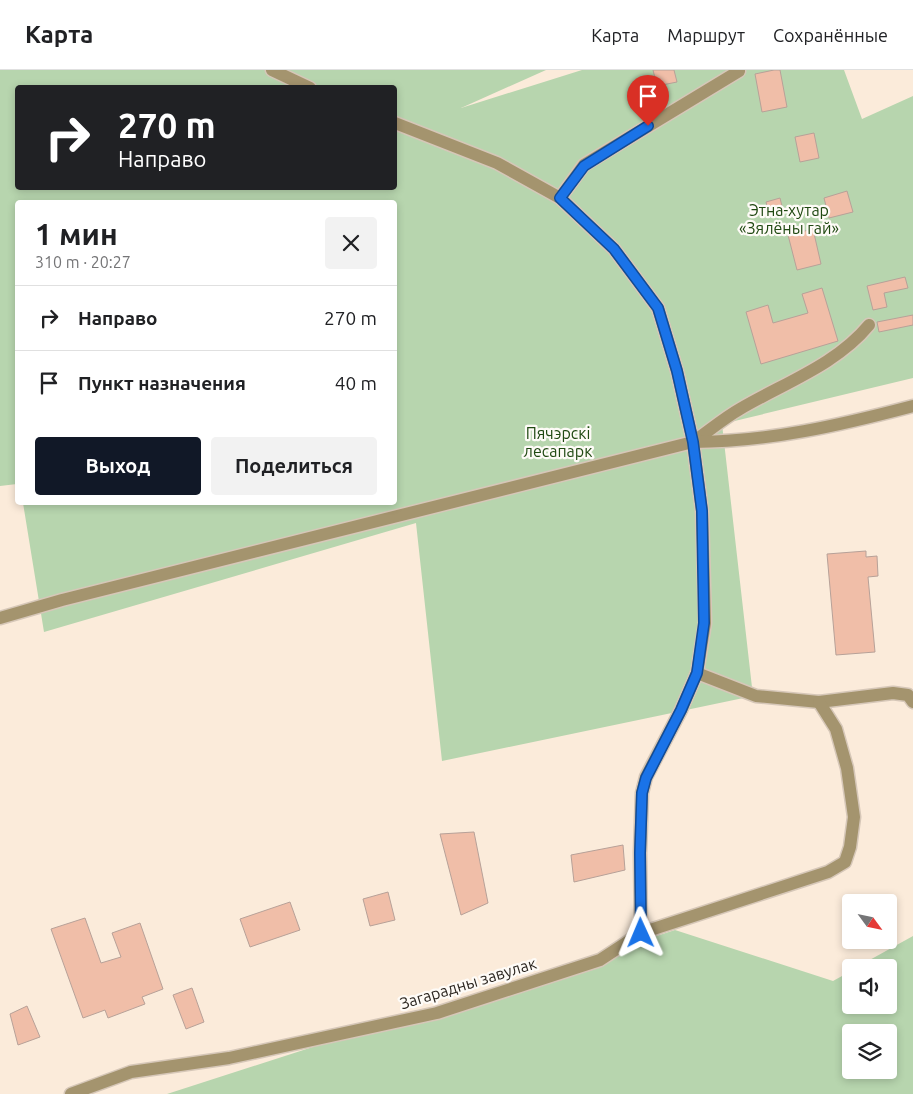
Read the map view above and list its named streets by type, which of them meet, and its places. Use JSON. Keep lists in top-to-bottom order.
{
  "streets": {
    "street": ["Загарадны завулак"]
  },
  "parks": ["Этна-хутар «Зялёны гай»", "Пячэрскі лесапарк"],
  "north": "bottom right",
  "page": {
    "header": "Карта",
    "nav": ["Карта", "Маршрут", "Сохранённые"],
    "turn": ["270 m", "Направо"],
    "heading": ["1 мин", "310 m · 20:27"],
    "list": [
      {
        "name": "Направо",
        "value": "270 m"
      },
      {
        "name": "Пункт назначения",
        "value": "40 m"
      }
    ],
    "buttons": ["Выход", "Поделиться"]
  }
}
